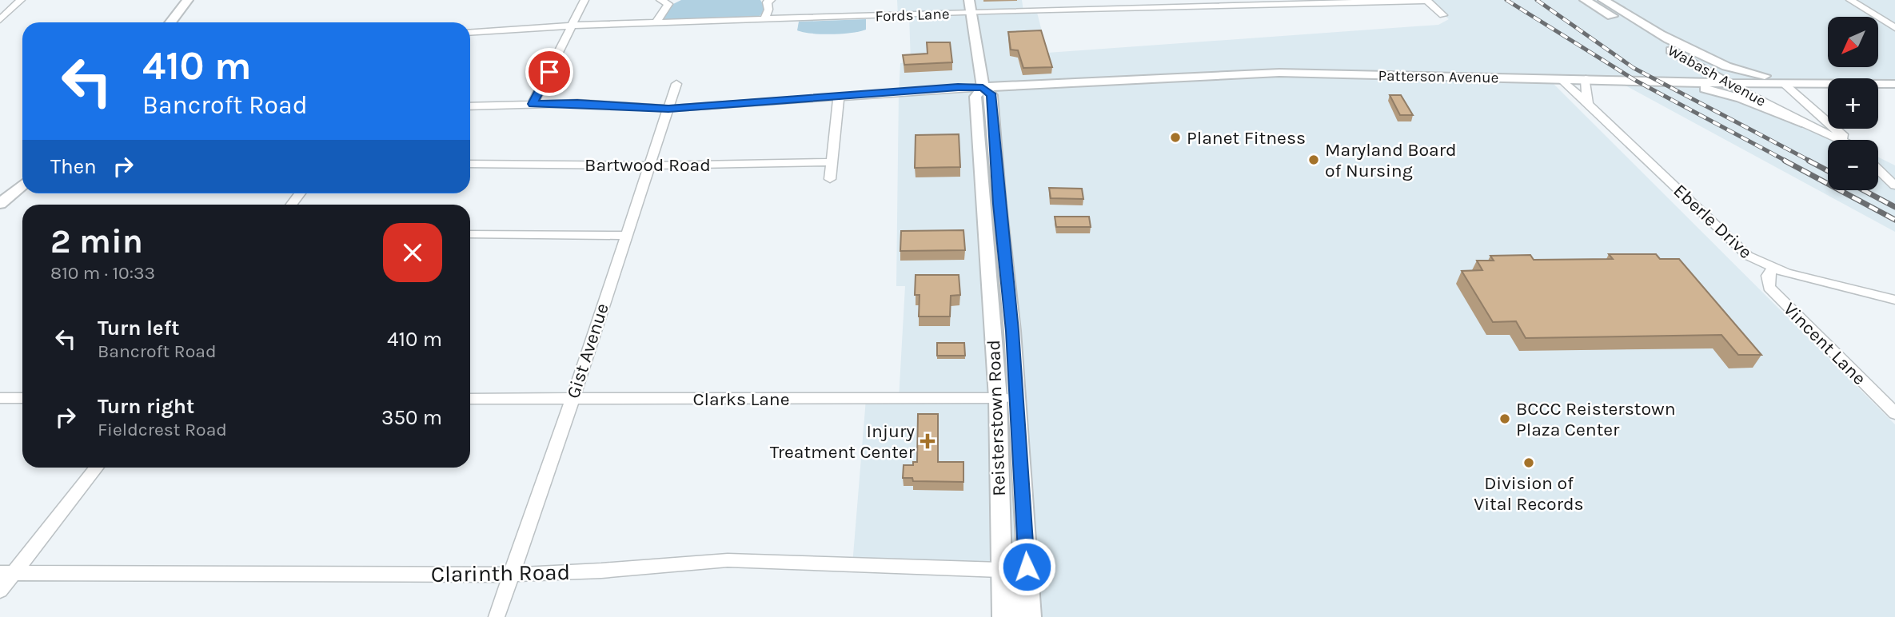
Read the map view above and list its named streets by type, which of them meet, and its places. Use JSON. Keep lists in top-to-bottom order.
{
  "streets": {
    "main road": ["Wabash Avenue", "Patterson Avenue", "Reisterstown Road"],
    "street": [
      "Fords Lane",
      "Bartwood Road",
      "Eberle Drive",
      "Vincent Lane",
      "Gist Avenue",
      "Clarks Lane",
      "Clarinth Road"
    ]
  },
  "crossings": [
    ["Fords Lane", "Reisterstown Road"],
    ["Wabash Avenue", "Patterson Avenue"],
    ["Patterson Avenue", "Eberle Drive"],
    ["Patterson Avenue", "Reisterstown Road"],
    ["Bartwood Road", "Gist Avenue"],
    ["Eberle Drive", "Vincent Lane"],
    ["Gist Avenue", "Clarks Lane"],
    ["Gist Avenue", "Clarinth Road"],
    ["Clarks Lane", "Reisterstown Road"],
    ["Reisterstown Road", "Clarinth Road"]
  ],
  "places": {
    "other": [
      "Planet Fitness",
      "Maryland Board of Nursing",
      "BCCC Reisterstown Plaza Center",
      "Division of Vital Records"
    ],
    "health": ["Injury Treatment Center"]
  },
  "north": "bottom left",
  "page": {
    "map_buttons": ["+", "−"],
    "turn": ["410 m", "Bancroft Road"],
    "then": "Then",
    "heading": ["2 min", "810 m · 10:33"],
    "list": [
      {
        "name": "Turn left",
        "note": "Bancroft Road",
        "value": "410 m"
      },
      {
        "name": "Turn right",
        "note": "Fieldcrest Road",
        "value": "350 m"
      }
    ]
  }
}
